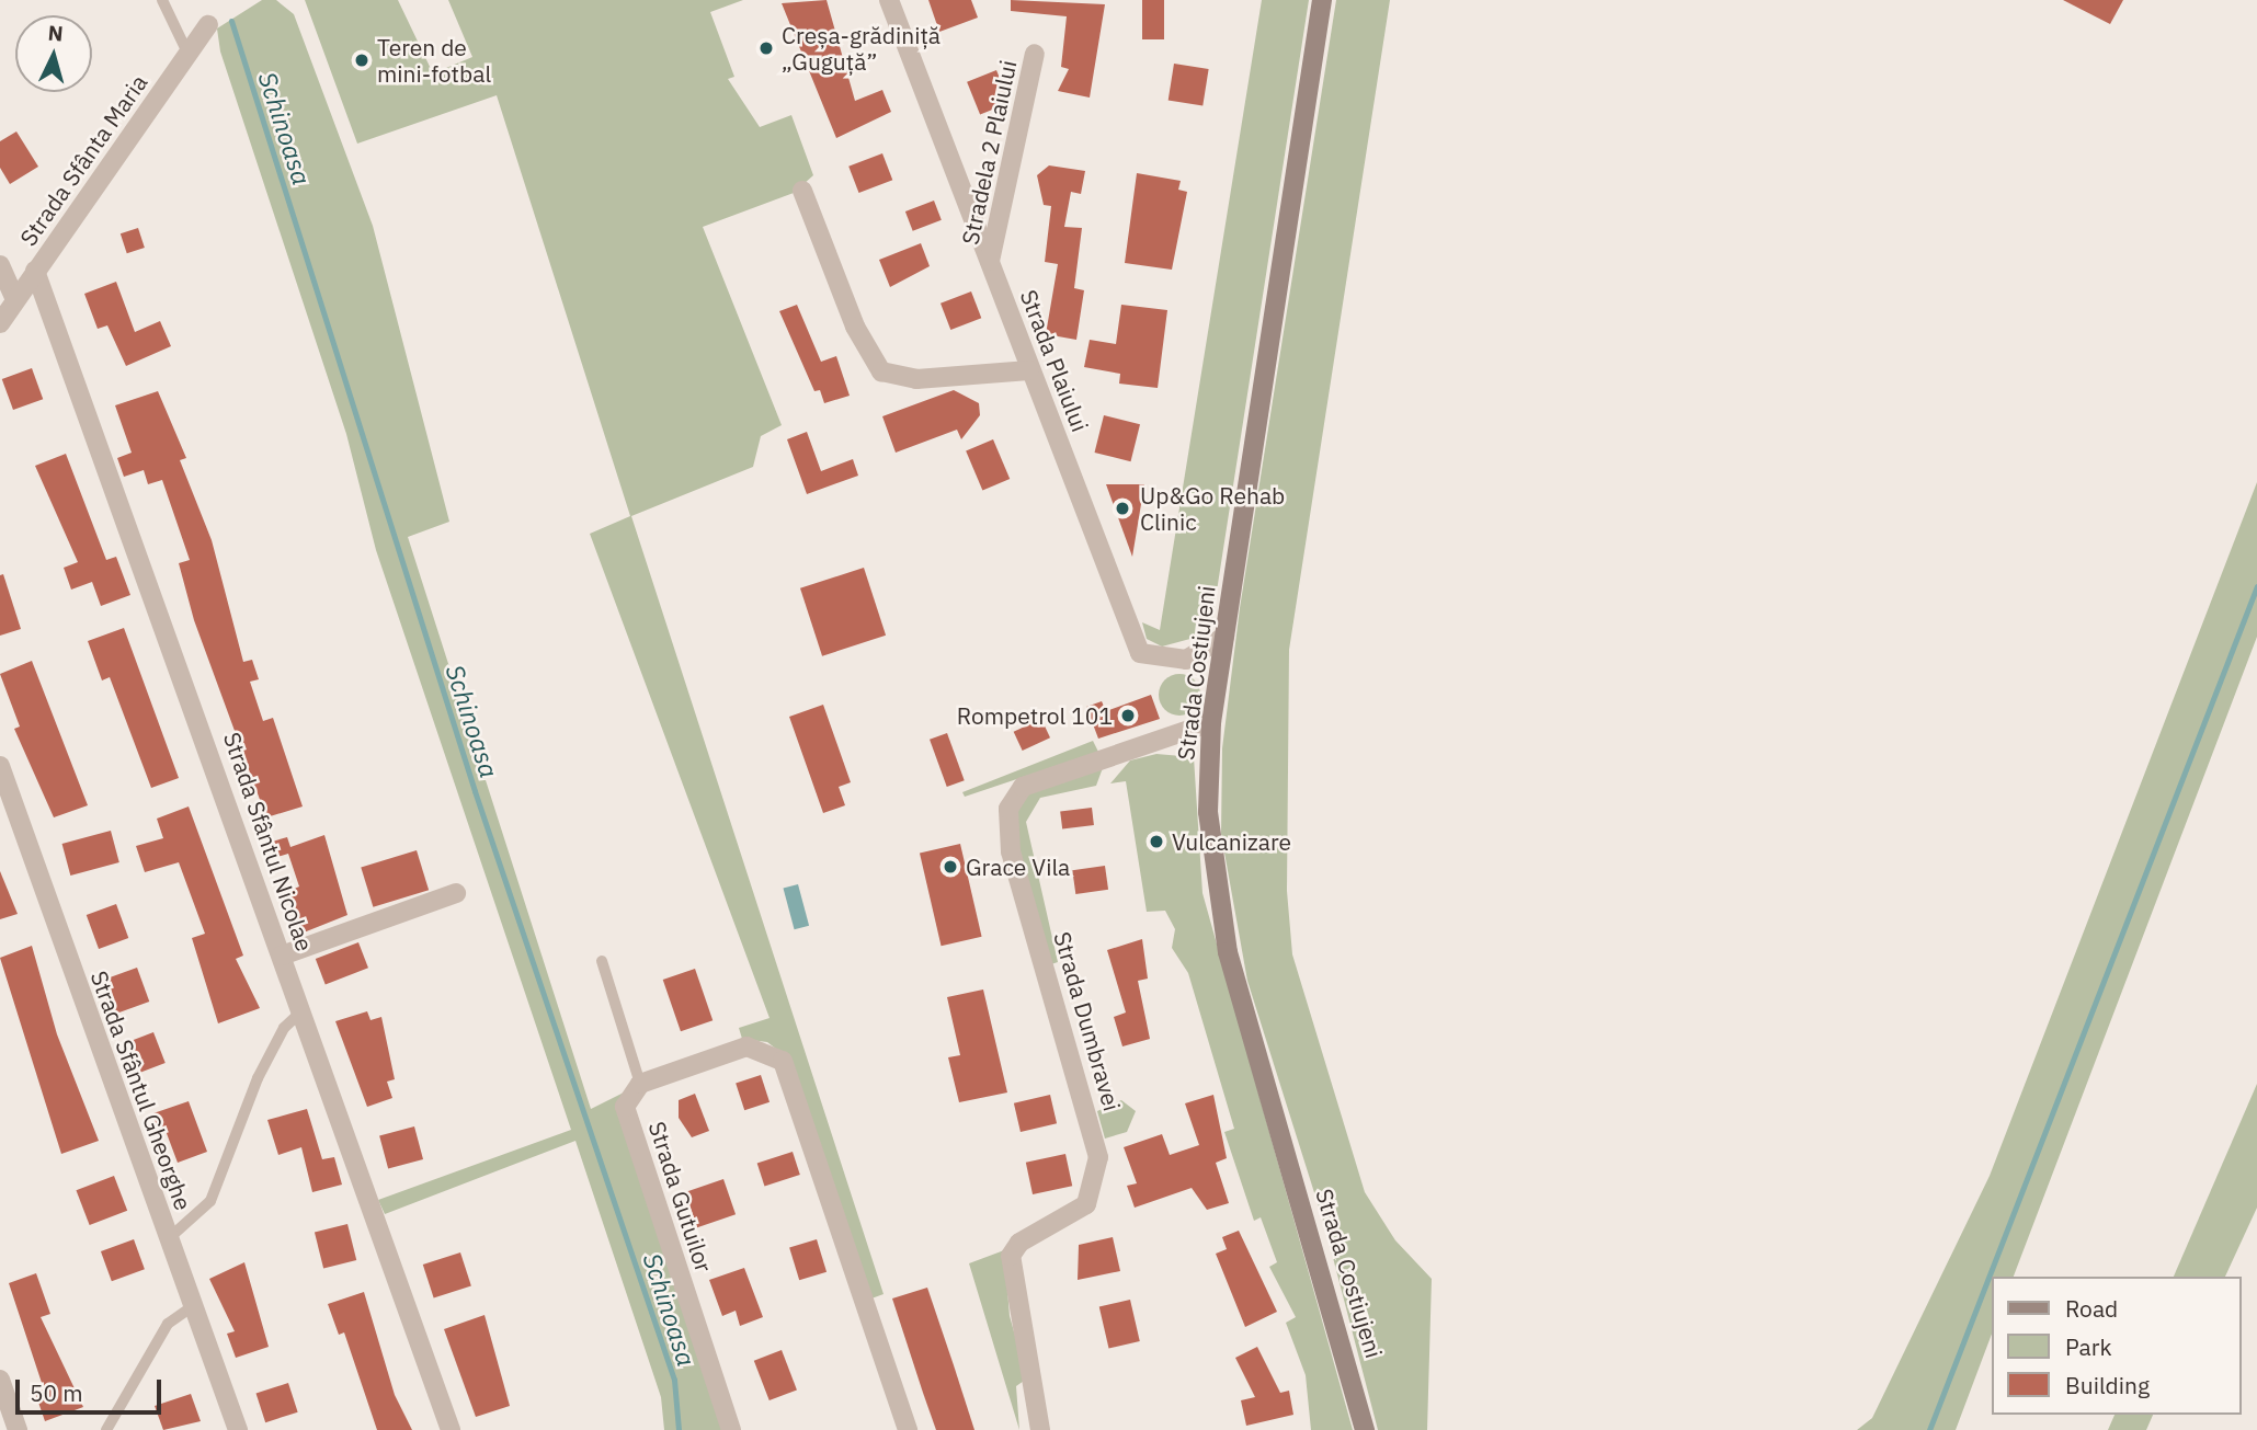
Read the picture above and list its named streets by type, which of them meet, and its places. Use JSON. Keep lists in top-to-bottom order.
{
  "streets": {
    "street": [
      "Stradela 2 Plaiului",
      "Strada Sfânta Maria",
      "Strada Plaiului",
      "Strada Costiujeni",
      "Strada Sfântul Nicolae",
      "Strada Dumbravei",
      "Strada Sfântul Gheorghe",
      "Strada Gutuilor"
    ]
  },
  "crossings": [
    ["Stradela 2 Plaiului", "Strada Plaiului"],
    ["Strada Sfânta Maria", "Strada Sfântul Nicolae"],
    ["Strada Plaiului", "Strada Costiujeni"],
    ["Strada Costiujeni", "Strada Dumbravei"]
  ],
  "water": ["Schinoasa"],
  "places": [
    "Creșa-grădiniță „Guguță”",
    "Teren de mini-fotbal",
    "Up&Go Rehab Clinic",
    "Rompetrol 101",
    "Vulcanizare",
    "Grace Vila"
  ],
  "legend": ["Road", "Park", "Building"],
  "scale_bar": "50 m",
  "north": "top"
}
